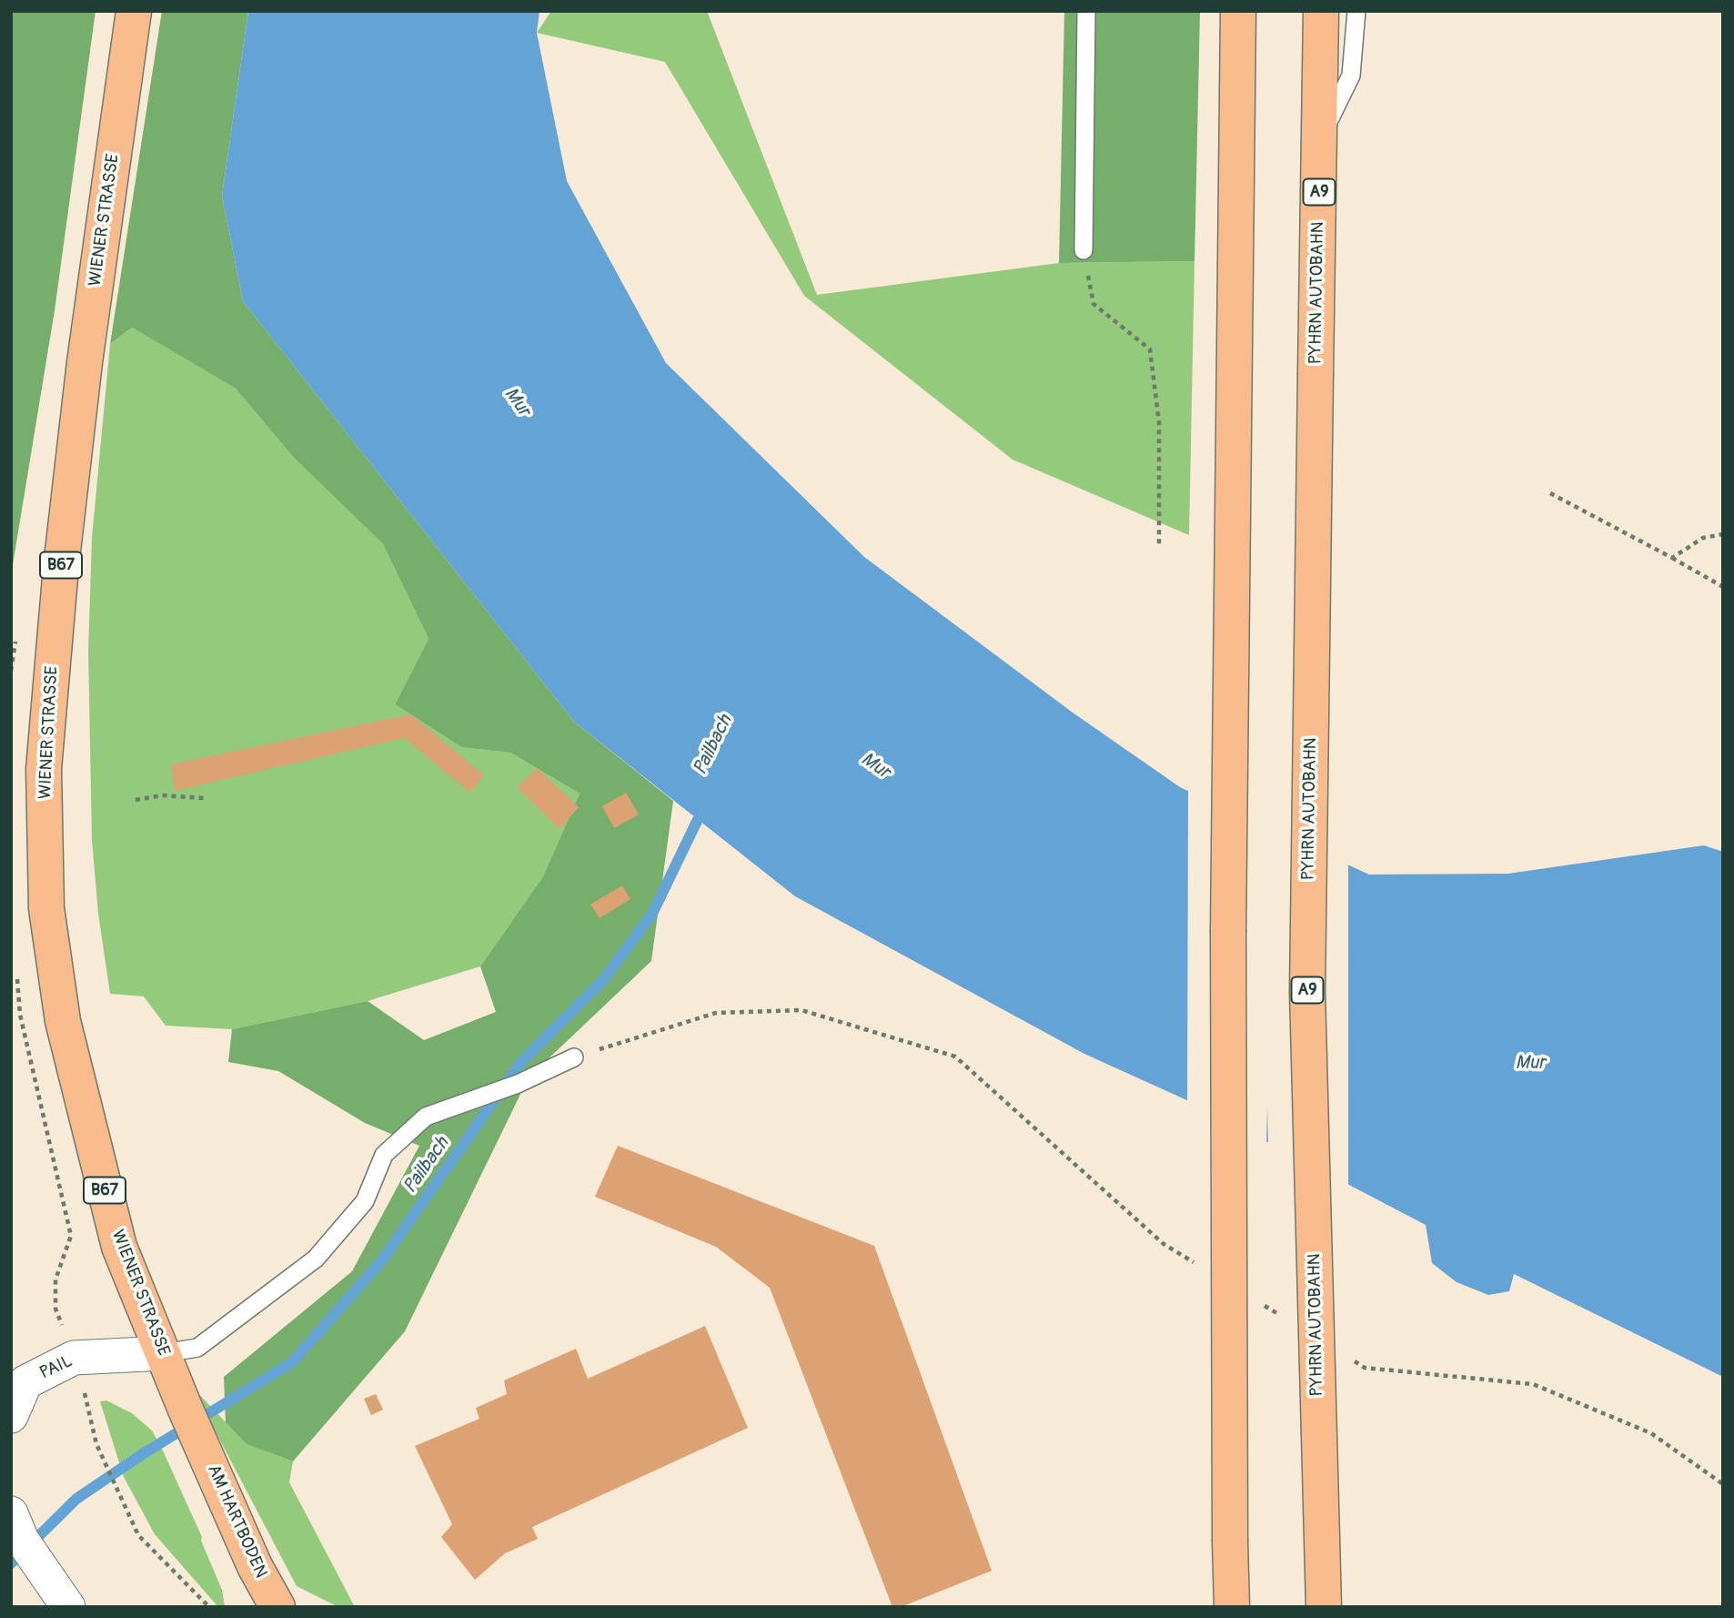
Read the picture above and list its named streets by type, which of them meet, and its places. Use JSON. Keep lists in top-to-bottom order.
{
  "streets": {
    "main road": [
      "A9",
      "WIENER STRASSE",
      "PYHRN AUTOBAHN",
      "B67",
      "AM HARTBODEN"
    ],
    "street": ["PAIL"]
  },
  "crossings": [
    ["WIENER STRASSE", "PAIL"],
    ["WIENER STRASSE", "AM HARTBODEN"]
  ],
  "water": ["Mur", "Pailbach"]
}
